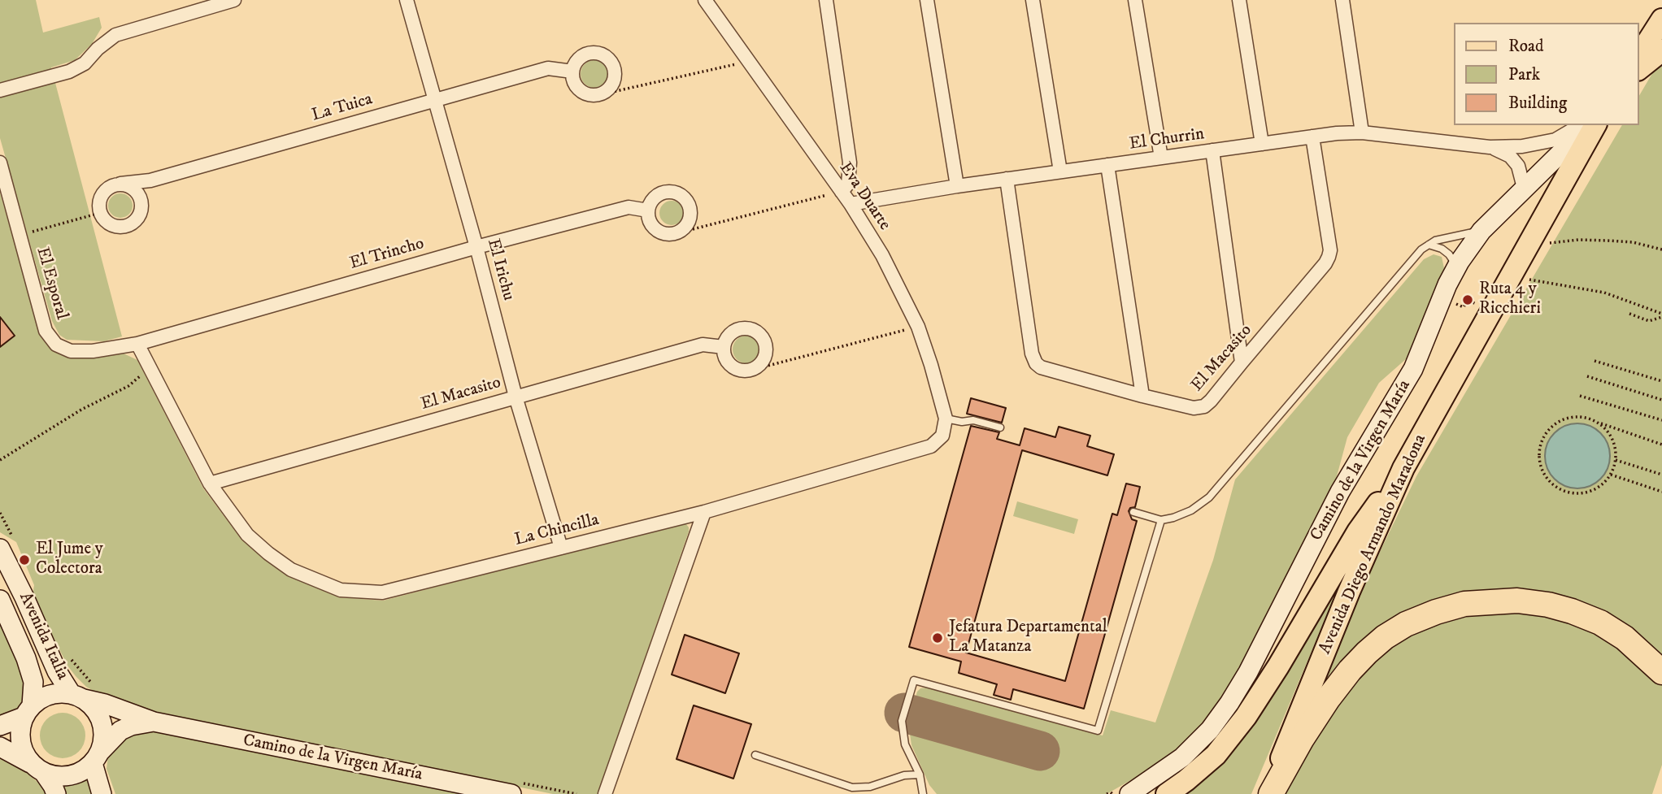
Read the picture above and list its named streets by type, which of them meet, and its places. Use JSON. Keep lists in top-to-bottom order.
{
  "streets": {
    "main road": ["Avenida Diego Armando Maradona"],
    "street": [
      "La Tuica",
      "El Churrin",
      "Eva Duarte",
      "El Trincho",
      "El Irichu",
      "El Esporal",
      "El Macasito",
      "Camino de la Virgen María",
      "La Chincilla",
      "Avenida Italia"
    ]
  },
  "crossings": [
    ["La Tuica", "El Irichu"],
    ["El Churrin", "Eva Duarte"],
    ["El Churrin", "El Macasito"],
    ["El Churrin", "Camino de la Virgen María"],
    ["Eva Duarte", "La Chincilla"],
    ["El Trincho", "El Irichu"],
    ["El Trincho", "El Esporal"],
    ["El Irichu", "El Macasito"],
    ["El Irichu", "La Chincilla"],
    ["El Macasito", "La Chincilla"],
    ["Camino de la Virgen María", "Avenida Italia"]
  ],
  "places": ["Ruta 4 y Ricchieri", "El Jume y Colectora", "Jefatura Departamental La Matanza"],
  "legend": ["Road", "Park", "Building"]
}
